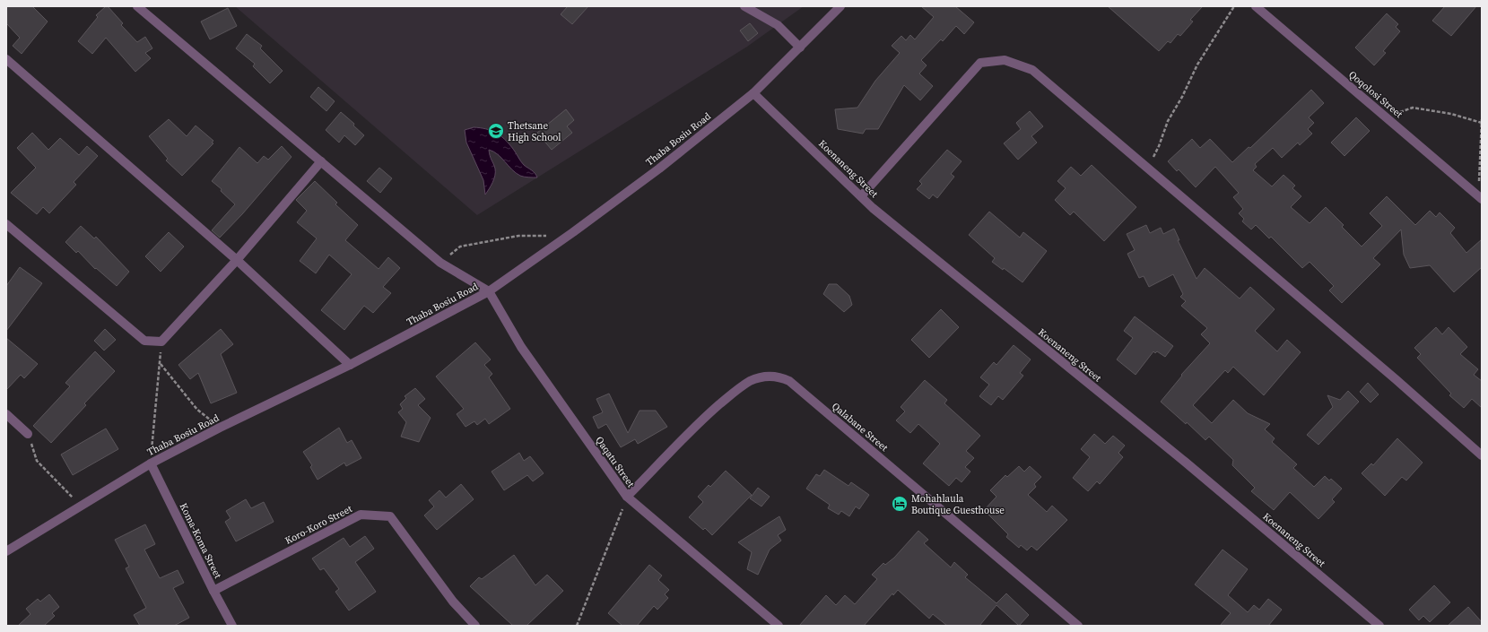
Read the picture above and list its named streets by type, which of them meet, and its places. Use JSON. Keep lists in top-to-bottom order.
{
  "streets": {
    "street": [
      "Qoqolosi Street",
      "Thaba Bosiu Road",
      "Koenaneng Street",
      "Qalabane Street",
      "Qaqatu Street",
      "Koro-Koro Street",
      "Koma-Koma Street"
    ]
  },
  "crossings": [
    ["Thaba Bosiu Road", "Koenaneng Street"],
    ["Thaba Bosiu Road", "Qaqatu Street"],
    ["Thaba Bosiu Road", "Koma-Koma Street"],
    ["Qalabane Street", "Qaqatu Street"],
    ["Koro-Koro Street", "Koma-Koma Street"]
  ],
  "places": {
    "school or university": ["Thetsane High School"],
    "hotel": ["Mohahlaula Boutique Guesthouse"]
  }
}
